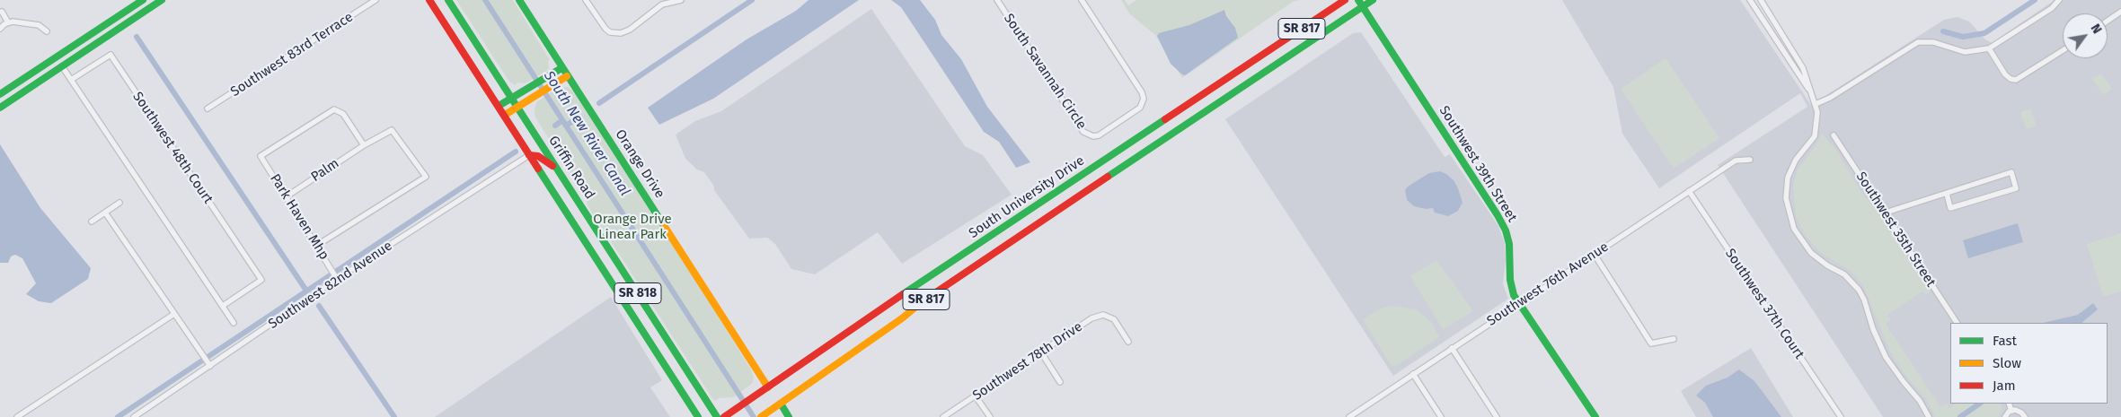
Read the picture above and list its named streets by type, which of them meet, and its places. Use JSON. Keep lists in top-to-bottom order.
{
  "streets": {
    "main road": [
      "SR 817",
      "Orange Drive",
      "Southwest 39th Street",
      "Griffin Road",
      "South University Drive",
      "SR 818"
    ],
    "street": [
      "Southwest 83rd Terrace",
      "South Savannah Circle",
      "Southwest 48th Court",
      "Palm",
      "Park Haven Mhp",
      "Southwest 35th Street",
      "Southwest 76th Avenue",
      "Southwest 82nd Avenue",
      "Southwest 37th Court",
      "Southwest 78th Drive"
    ]
  },
  "crossings": [
    ["Orange Drive", "South University Drive"],
    ["Southwest 39th Street", "South University Drive"],
    ["Southwest 39th Street", "Southwest 76th Avenue"],
    ["Palm", "Park Haven Mhp"],
    ["Park Haven Mhp", "Southwest 82nd Avenue"],
    ["Southwest 76th Avenue", "Southwest 37th Court"],
    ["Southwest 82nd Avenue", "SR 818"]
  ],
  "water": ["South New River Canal"],
  "parks": ["Orange Drive Linear Park"],
  "legend": ["Fast", "Slow", "Jam"],
  "north": "top right"
}
